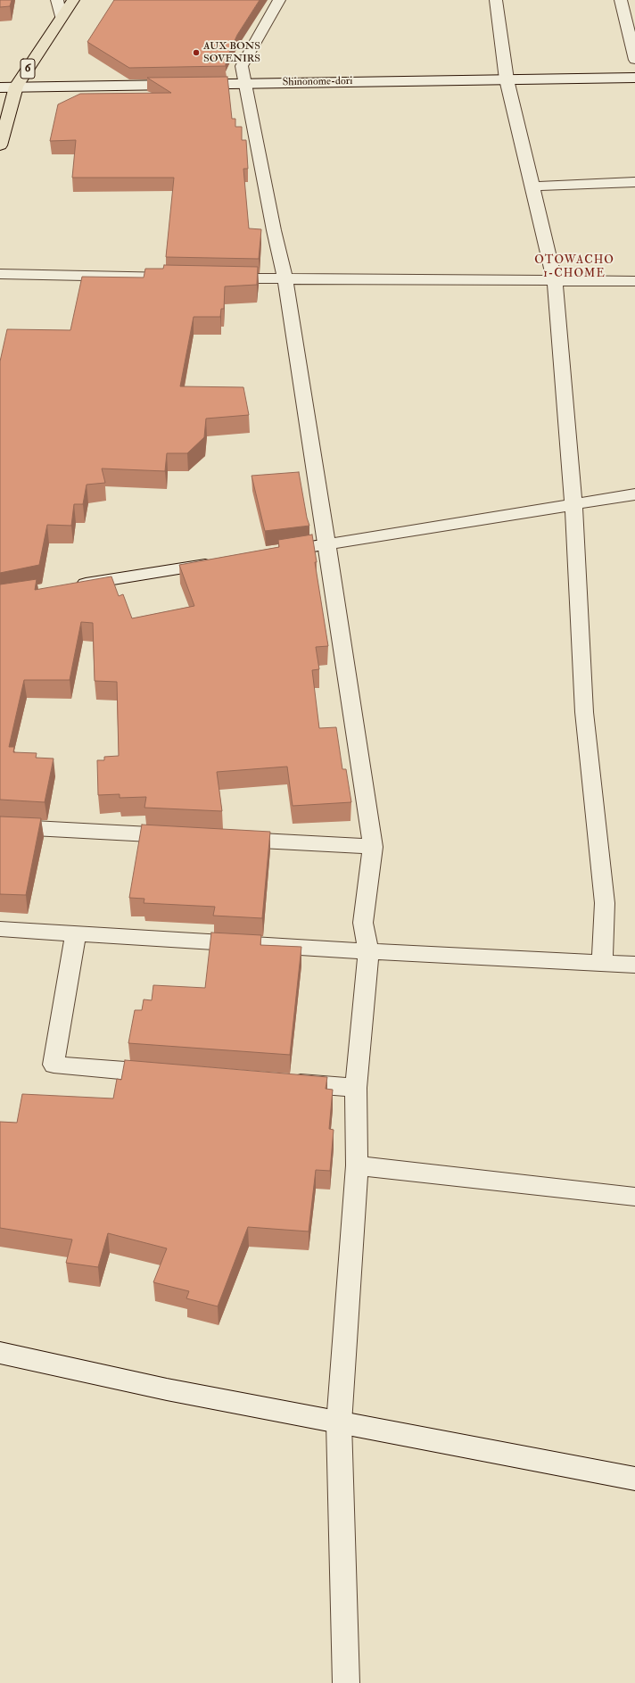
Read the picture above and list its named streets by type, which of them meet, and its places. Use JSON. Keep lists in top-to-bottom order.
{
  "streets": {
    "main road": ["6"],
    "street": ["Shinonome-dori"]
  },
  "crossings": [
    ["6", "Shinonome-dori"]
  ],
  "districts": ["OTOWACHO 1-CHOME"],
  "places": ["AUX BONS SOVENIRS"]
}
